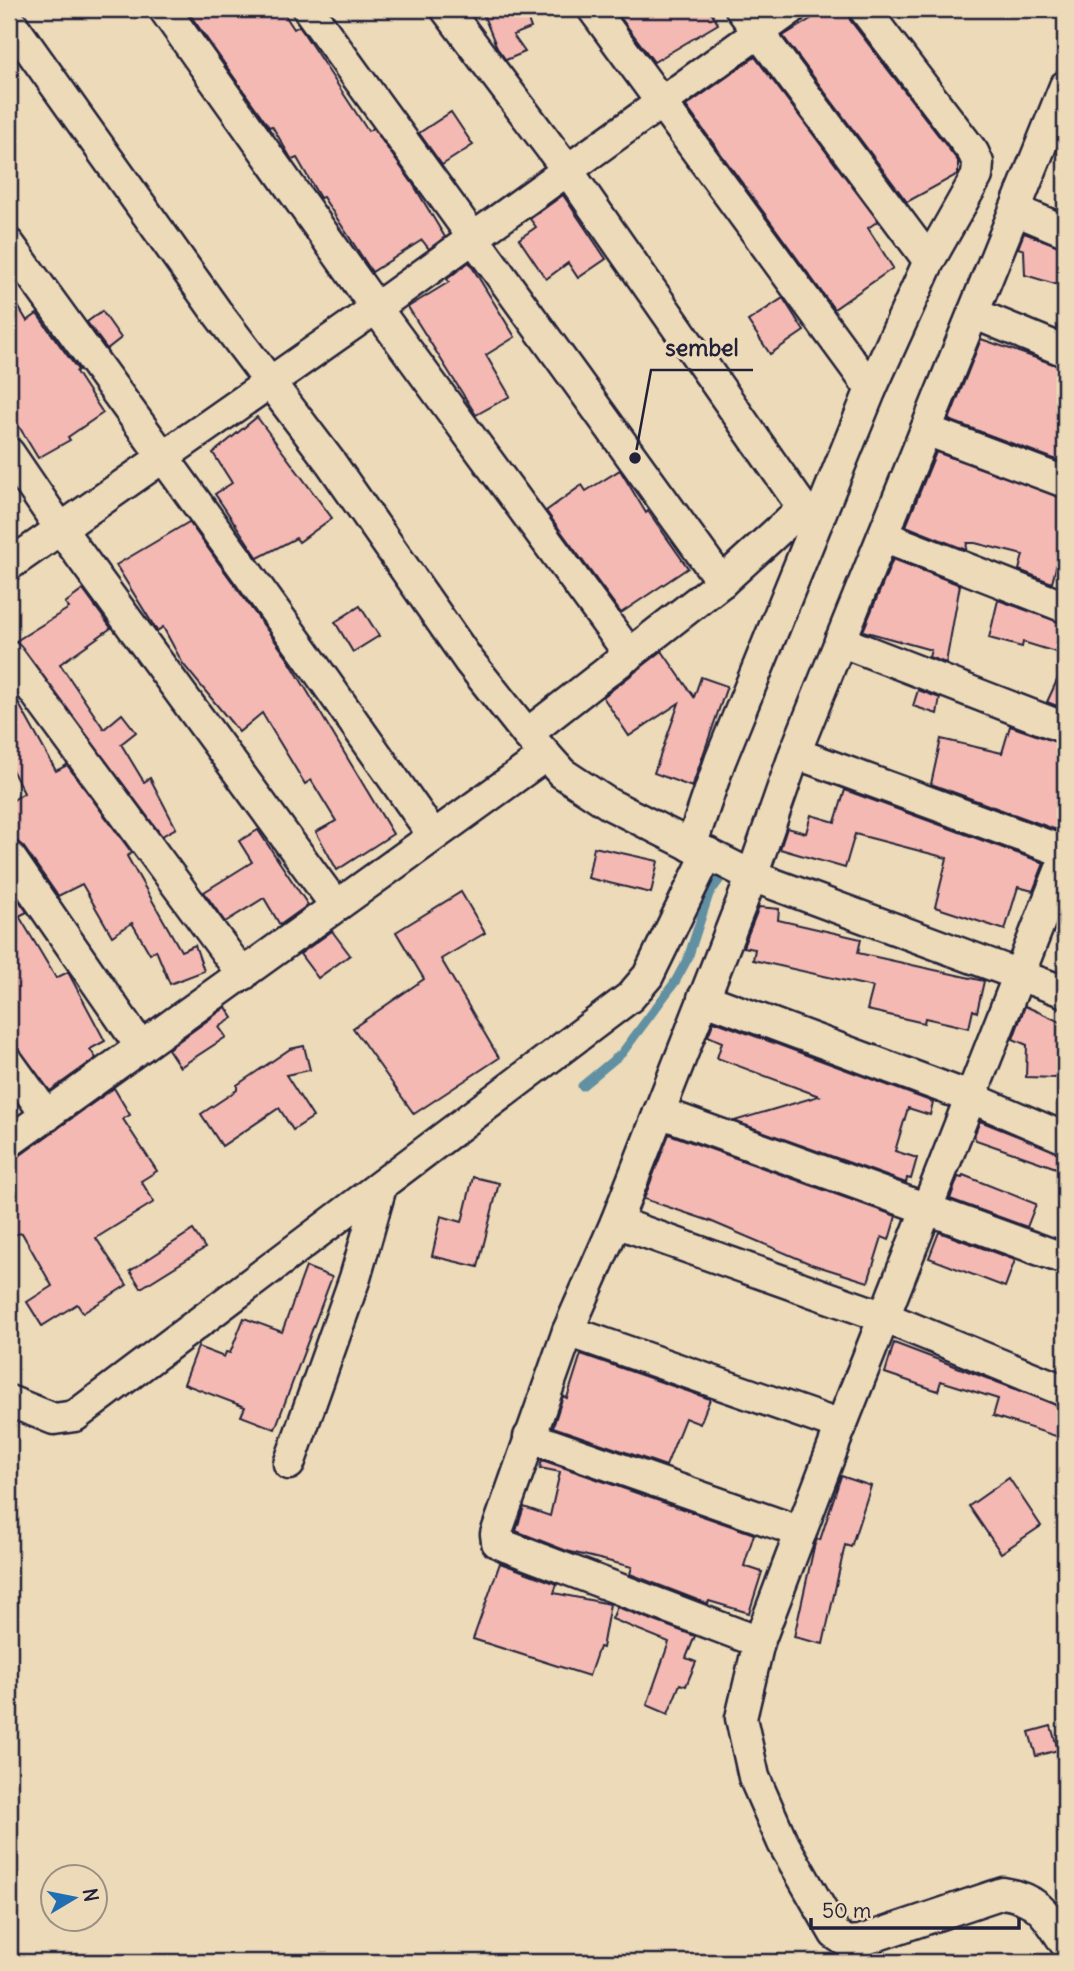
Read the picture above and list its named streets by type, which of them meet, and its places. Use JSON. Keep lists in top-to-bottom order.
{
  "places": ["sembel"],
  "scale_bar": "50 m",
  "north": "right"
}
